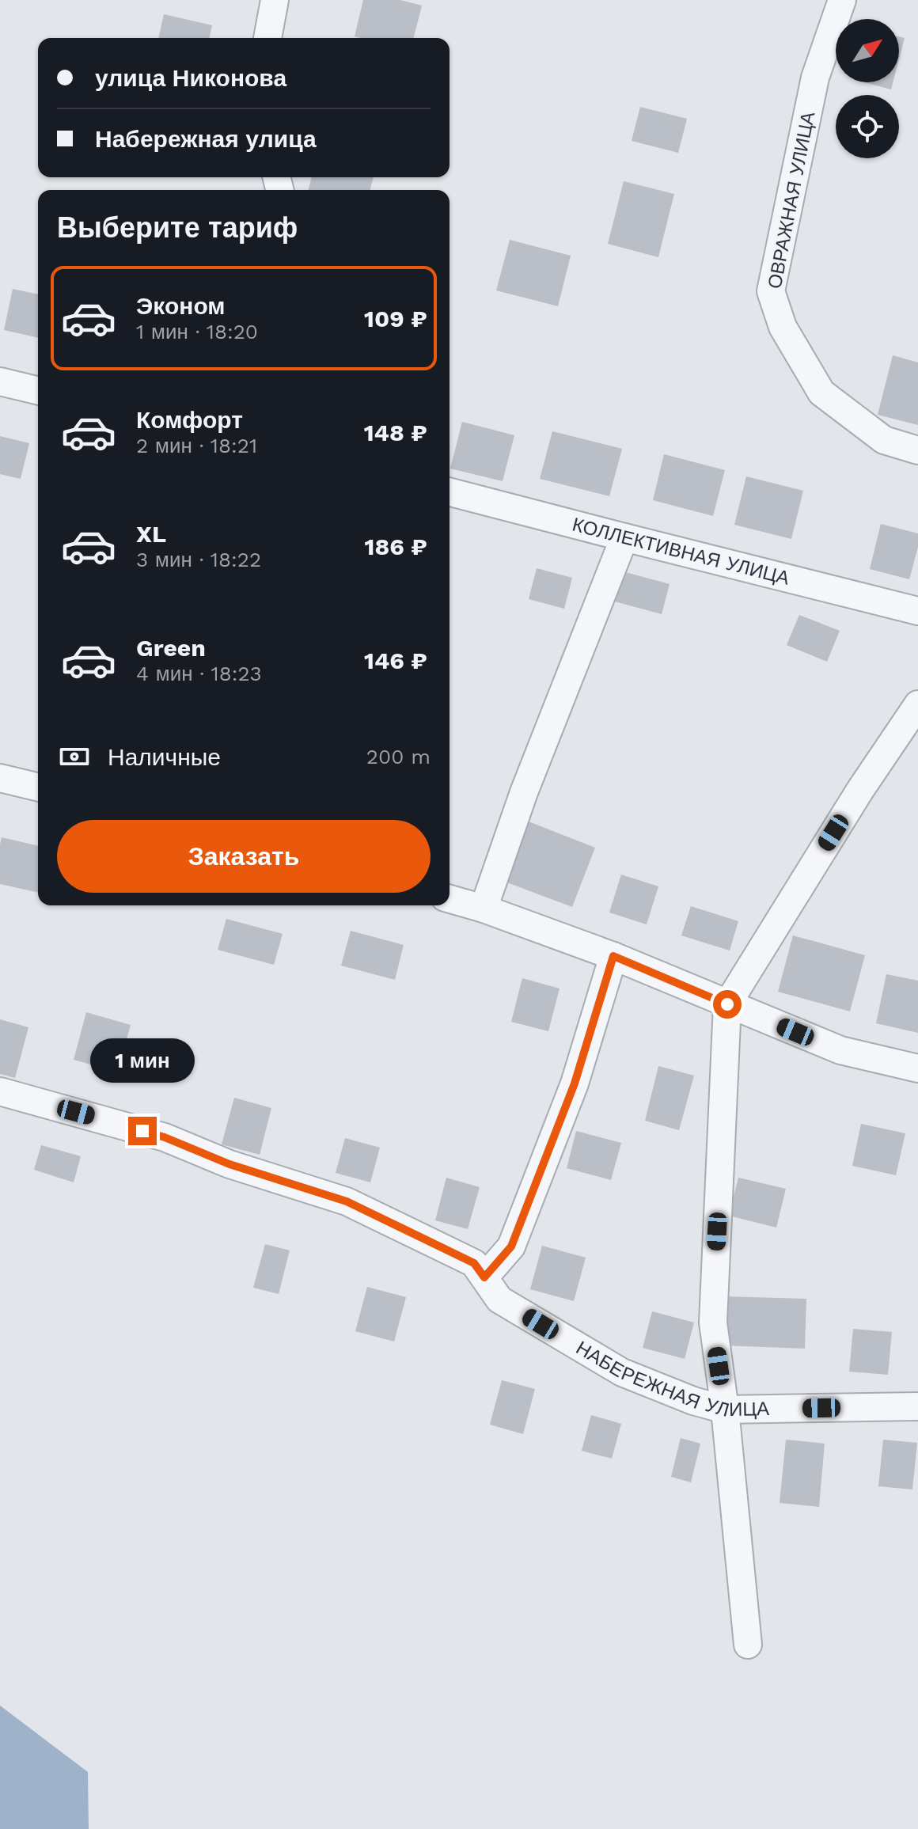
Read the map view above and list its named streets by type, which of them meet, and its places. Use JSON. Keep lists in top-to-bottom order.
{
  "streets": {
    "street": ["ОВРАЖНАЯ УЛИЦА", "КОЛЛЕКТИВНАЯ УЛИЦА", "НАБЕРЕЖНАЯ УЛИЦА"]
  },
  "north": "top right",
  "page": {
    "banner": ["улица Никонова", "Набережная улица"],
    "heading": "Выберите тариф",
    "list": [
      {
        "name": "Эконом",
        "note": "1 мин · 18:20",
        "value": "109 ₽"
      },
      {
        "name": "Комфорт",
        "note": "2 мин · 18:21",
        "value": "148 ₽"
      },
      {
        "name": "XL",
        "note": "3 мин · 18:22",
        "value": "186 ₽"
      },
      {
        "name": "Green",
        "note": "4 мин · 18:23",
        "value": "146 ₽"
      }
    ],
    "pay": ["Наличные", "200 m"],
    "buttons": "Заказать",
    "bubble": "1 мин"
  }
}
